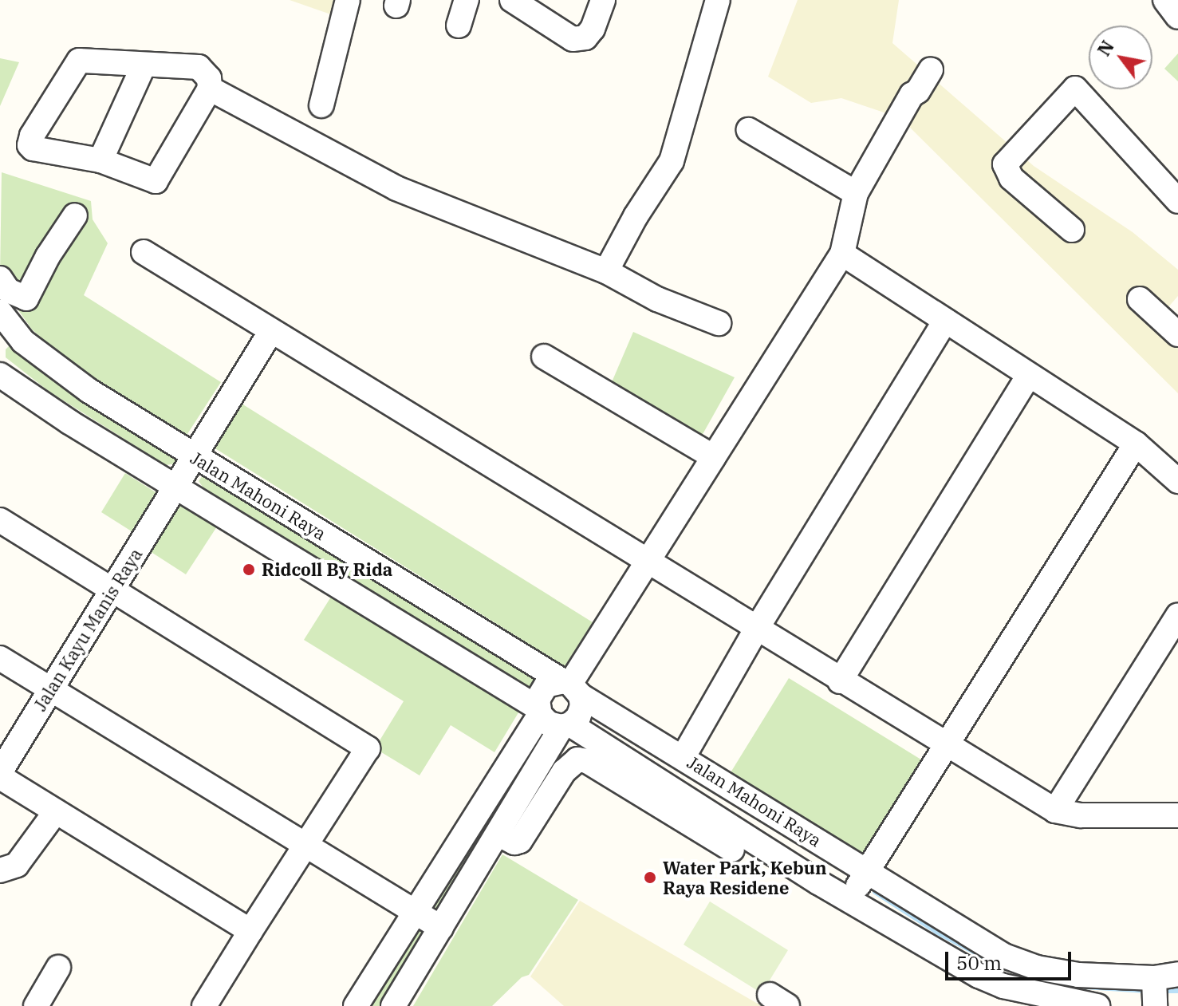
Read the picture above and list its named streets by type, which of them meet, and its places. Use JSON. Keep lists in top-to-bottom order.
{
  "streets": {
    "street": ["Jalan Mahoni Raya", "Jalan Kayu Manis Raya"]
  },
  "crossings": [
    ["Jalan Mahoni Raya", "Jalan Kayu Manis Raya"]
  ],
  "places": ["Ridcoll By Rida", "Water Park, Kebun Raya Residene"],
  "scale_bar": "50 m",
  "north": "top left"
}
